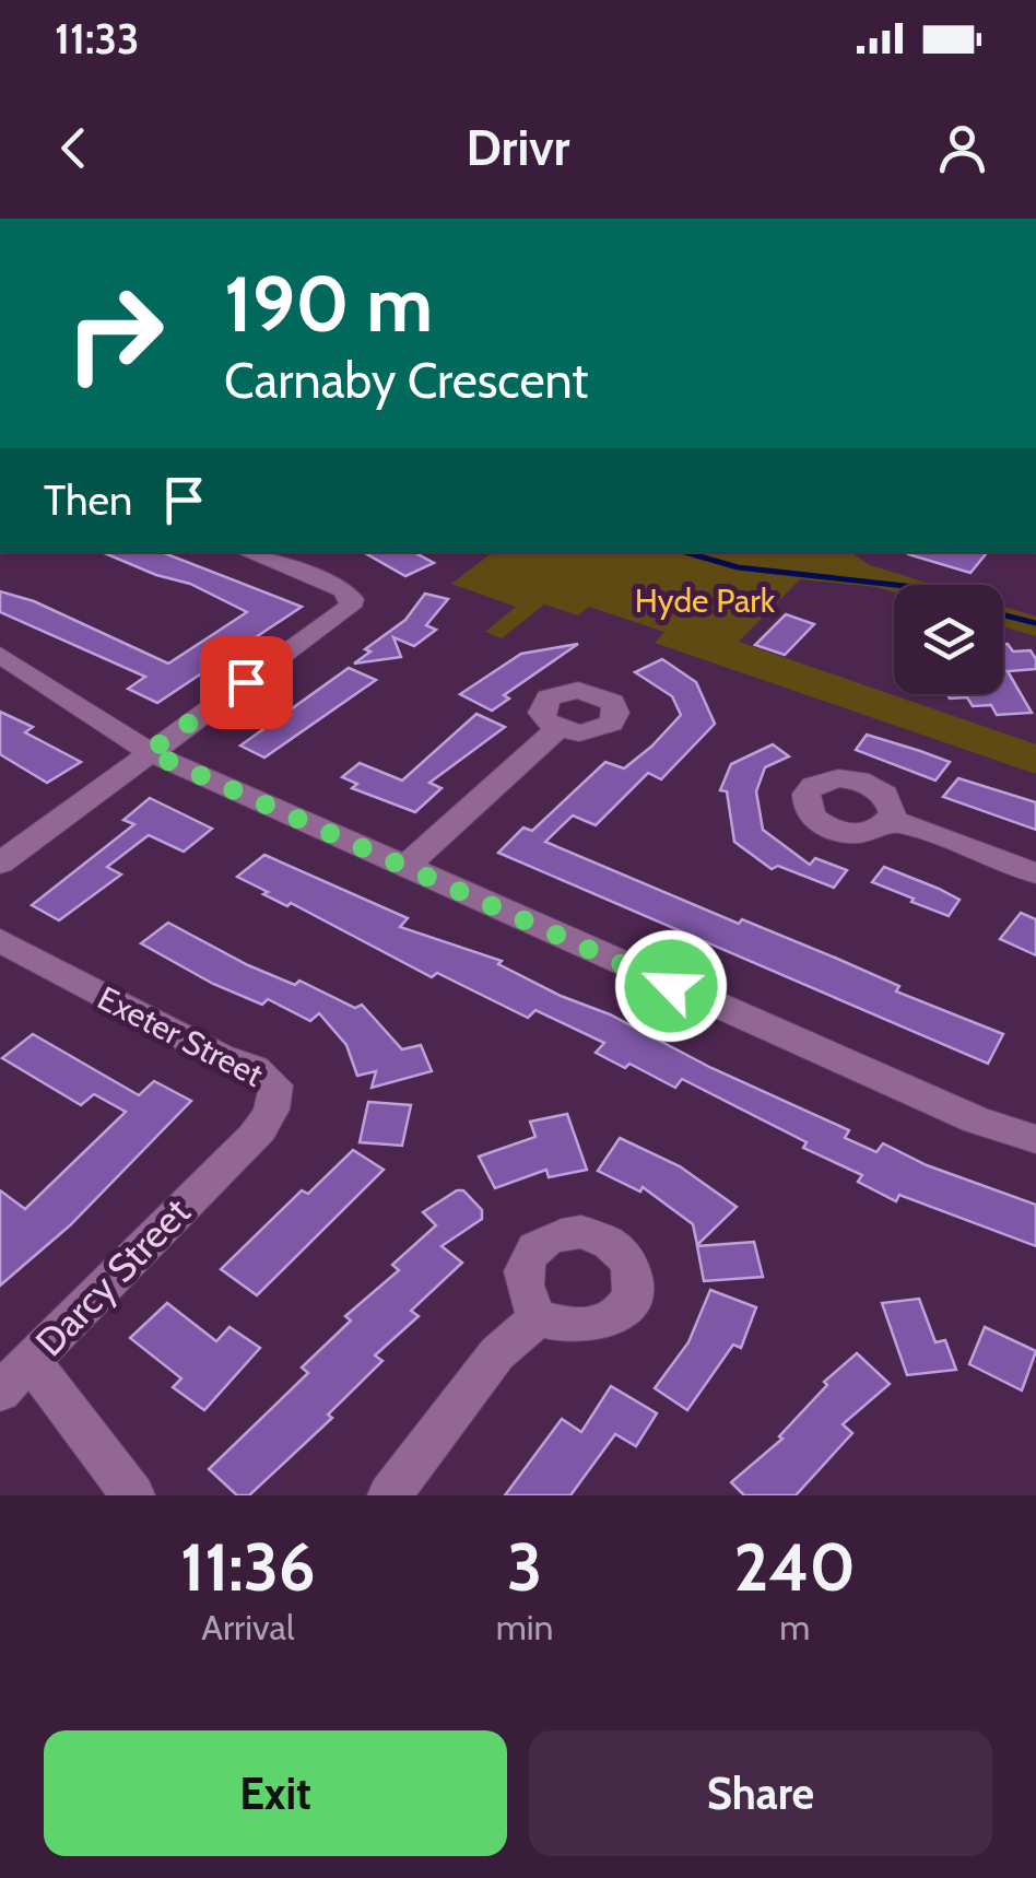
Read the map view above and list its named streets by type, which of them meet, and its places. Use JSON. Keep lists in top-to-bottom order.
{
  "streets": {
    "street": ["Exeter Street", "Darcy Street"]
  },
  "crossings": [
    ["Exeter Street", "Darcy Street"]
  ],
  "parks": ["Hyde Park"],
  "page": {
    "status": "11:33",
    "header": "Drivr",
    "turn": ["190 m", "Carnaby Crescent"],
    "then": "Then",
    "eta": [
      "11:36",
      "Arrival",
      "3",
      "min",
      "240",
      "m"
    ],
    "buttons": ["Exit", "Share"]
  }
}
